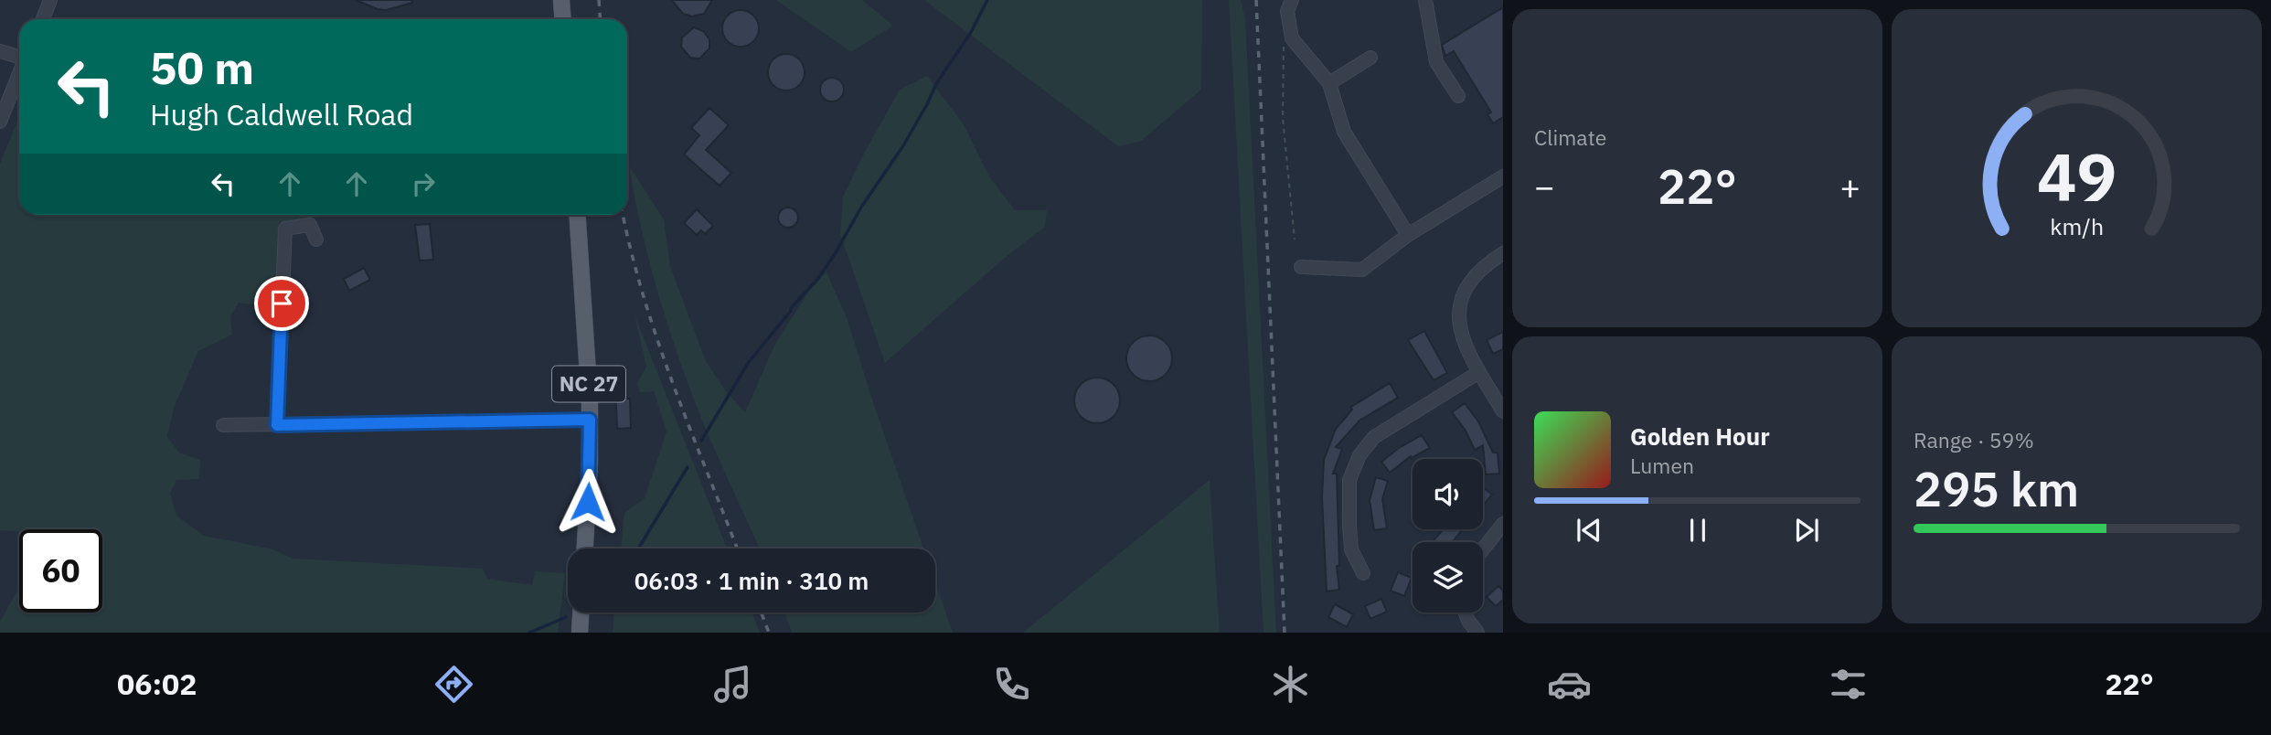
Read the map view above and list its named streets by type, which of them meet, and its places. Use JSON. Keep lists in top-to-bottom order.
{
  "streets": {
    "main road": ["NC 27"]
  },
  "page": {
    "tile": [
      "Climate",
      ["Range · 59%", "295 km"]
    ],
    "turn": ["50 m", "Hugh Caldwell Road"],
    "heat": ["−", "22°", "+"],
    "song": ["Golden Hour", "Lumen"],
    "limit": "60",
    "trip": "06:03 · 1 min · 310 m",
    "tabs": ["06:02", "22°"],
    "gauge": ["49", "km/h"]
  }
}
